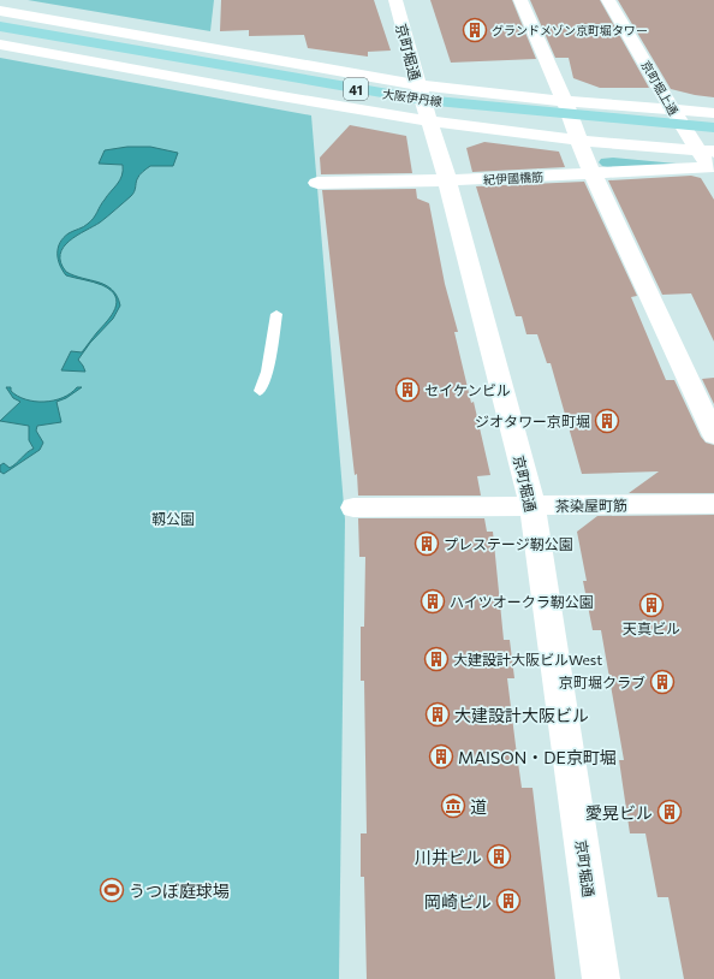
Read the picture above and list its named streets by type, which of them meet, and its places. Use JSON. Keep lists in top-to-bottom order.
{
  "streets": {
    "main road": ["41", "大阪伊丹線"],
    "street": [
      "京町堀通",
      "京町堀上通",
      "紀伊國橋筋",
      "茶染屋町筋"
    ]
  },
  "crossings": [
    ["京町堀通", "大阪伊丹線"],
    ["京町堀通", "紀伊國橋筋"],
    ["京町堀通", "茶染屋町筋"],
    ["京町堀上通", "大阪伊丹線"],
    ["京町堀上通", "紀伊國橋筋"]
  ],
  "parks": ["靱公園"],
  "places": {
    "building": [
      "グランドメゾン京町堀タワー",
      "セイケンビル",
      "ジオタワー京町堀",
      "プレステージ靭公園",
      "ハイツオークラ靭公園",
      "天真ビル",
      "大建設計大阪ビルWest",
      "京町堀クラブ",
      "大建設計大阪ビル",
      "MAISON・DE京町堀",
      "愛晃ビル",
      "川井ビル",
      "岡崎ビル"
    ],
    "museum": ["道"],
    "sports": ["うつぼ庭球場"]
  }
}
